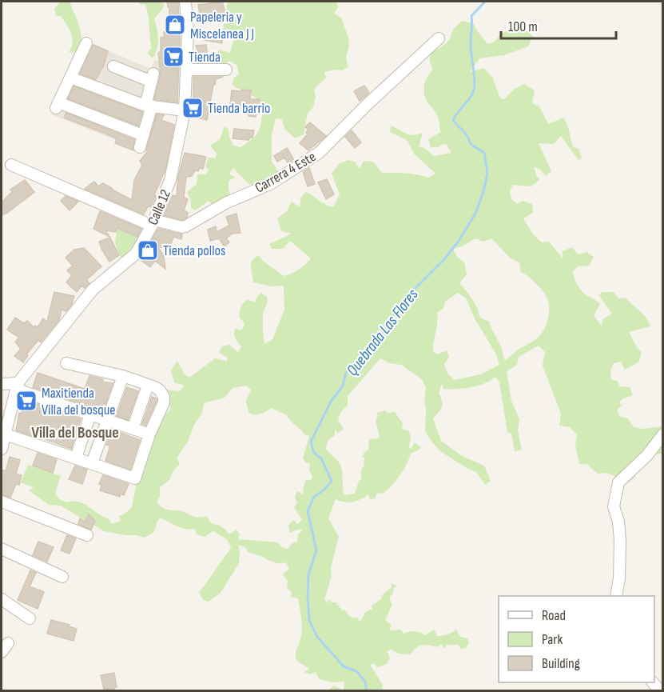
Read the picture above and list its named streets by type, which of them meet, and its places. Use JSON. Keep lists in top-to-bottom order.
{
  "streets": {
    "street": ["Carrera 4 Este", "Calle 12"]
  },
  "crossings": [
    ["Carrera 4 Este", "Calle 12"]
  ],
  "districts": ["Villa del Bosque"],
  "water": ["Quebrada Las Flores"],
  "places": {
    "shop": ["Papeleria y Miscelanea J J", "Tienda pollos"],
    "supermarket": ["Tienda", "Tienda barrio", "Maxitienda Villa del bosque"]
  },
  "legend": ["Road", "Park", "Building"],
  "scale_bar": "100 m"
}
